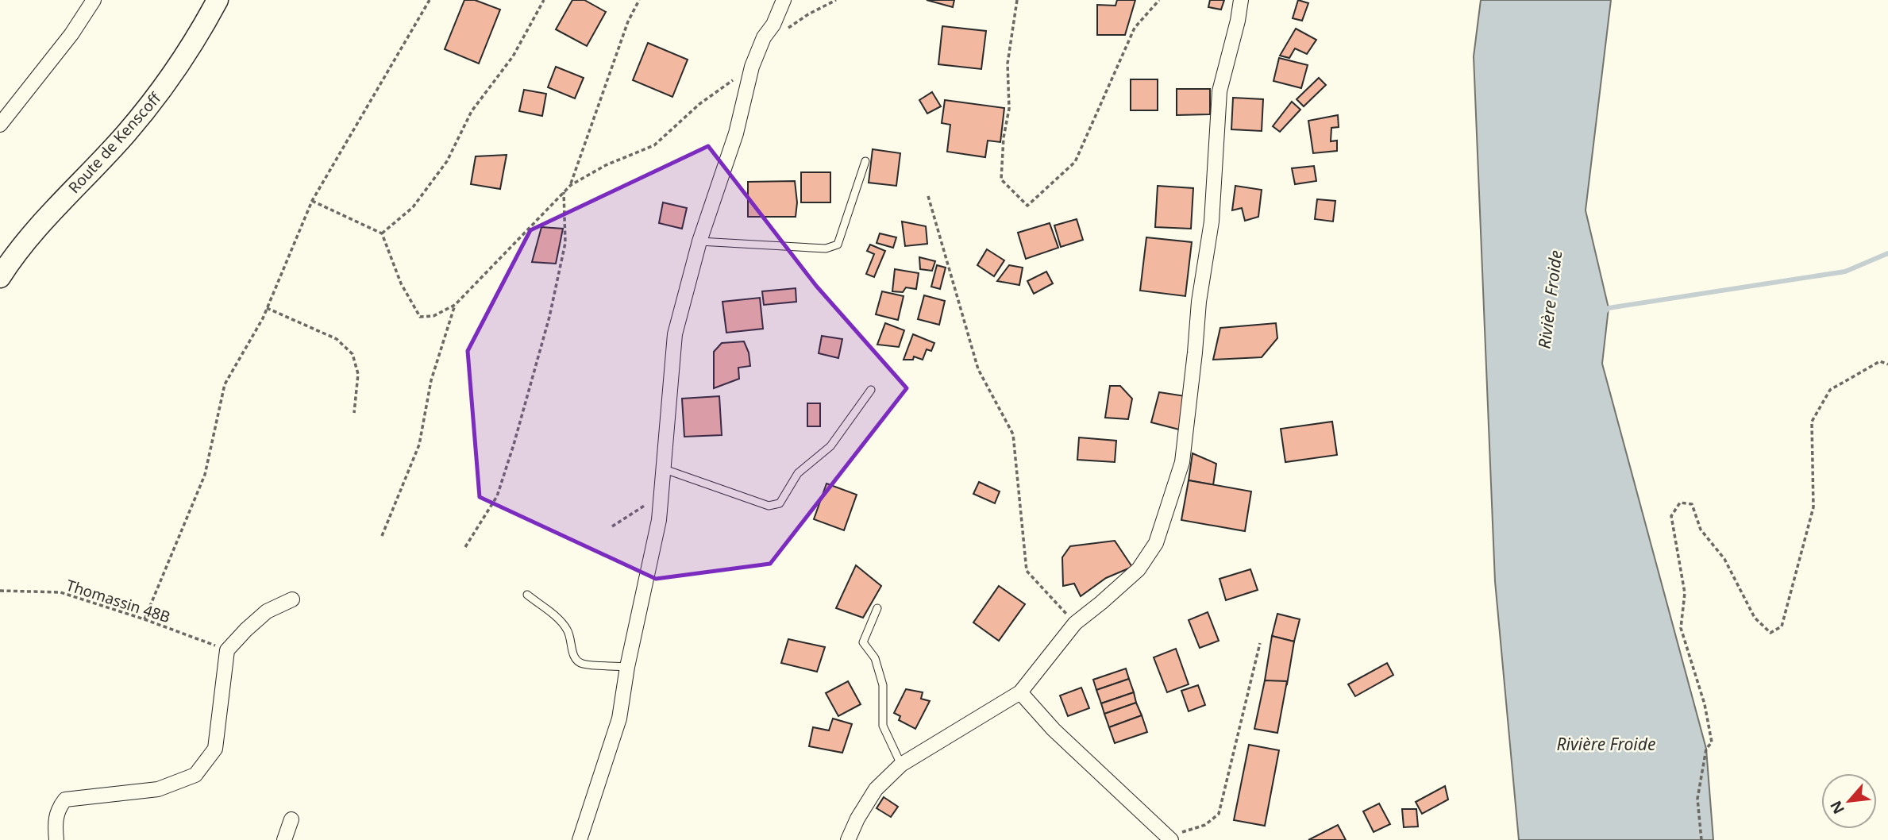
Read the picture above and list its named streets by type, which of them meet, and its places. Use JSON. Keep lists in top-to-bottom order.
{
  "streets": {
    "main road": ["Route de Kenscoff"],
    "path": ["Thomassin 48B"]
  },
  "water": ["Rivière Froide"],
  "north": "bottom left"
}
